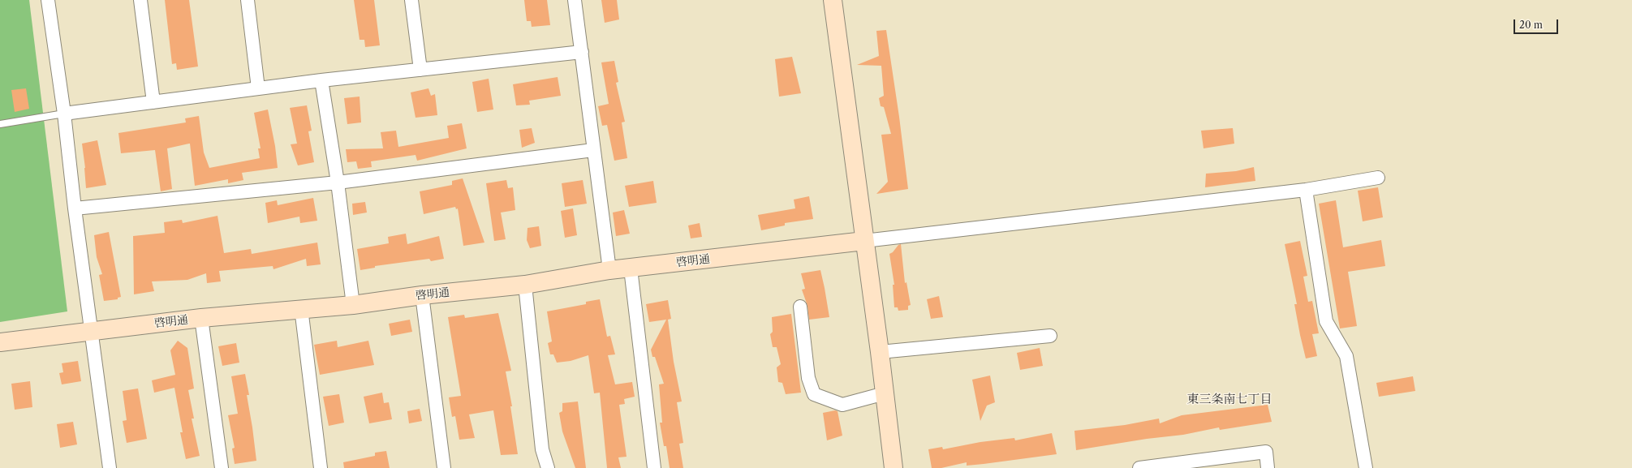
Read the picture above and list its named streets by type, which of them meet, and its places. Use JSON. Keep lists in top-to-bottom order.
{
  "streets": {
    "street": ["啓明通"]
  },
  "districts": ["東三条南七丁目"],
  "scale_bar": "20 m"
}
